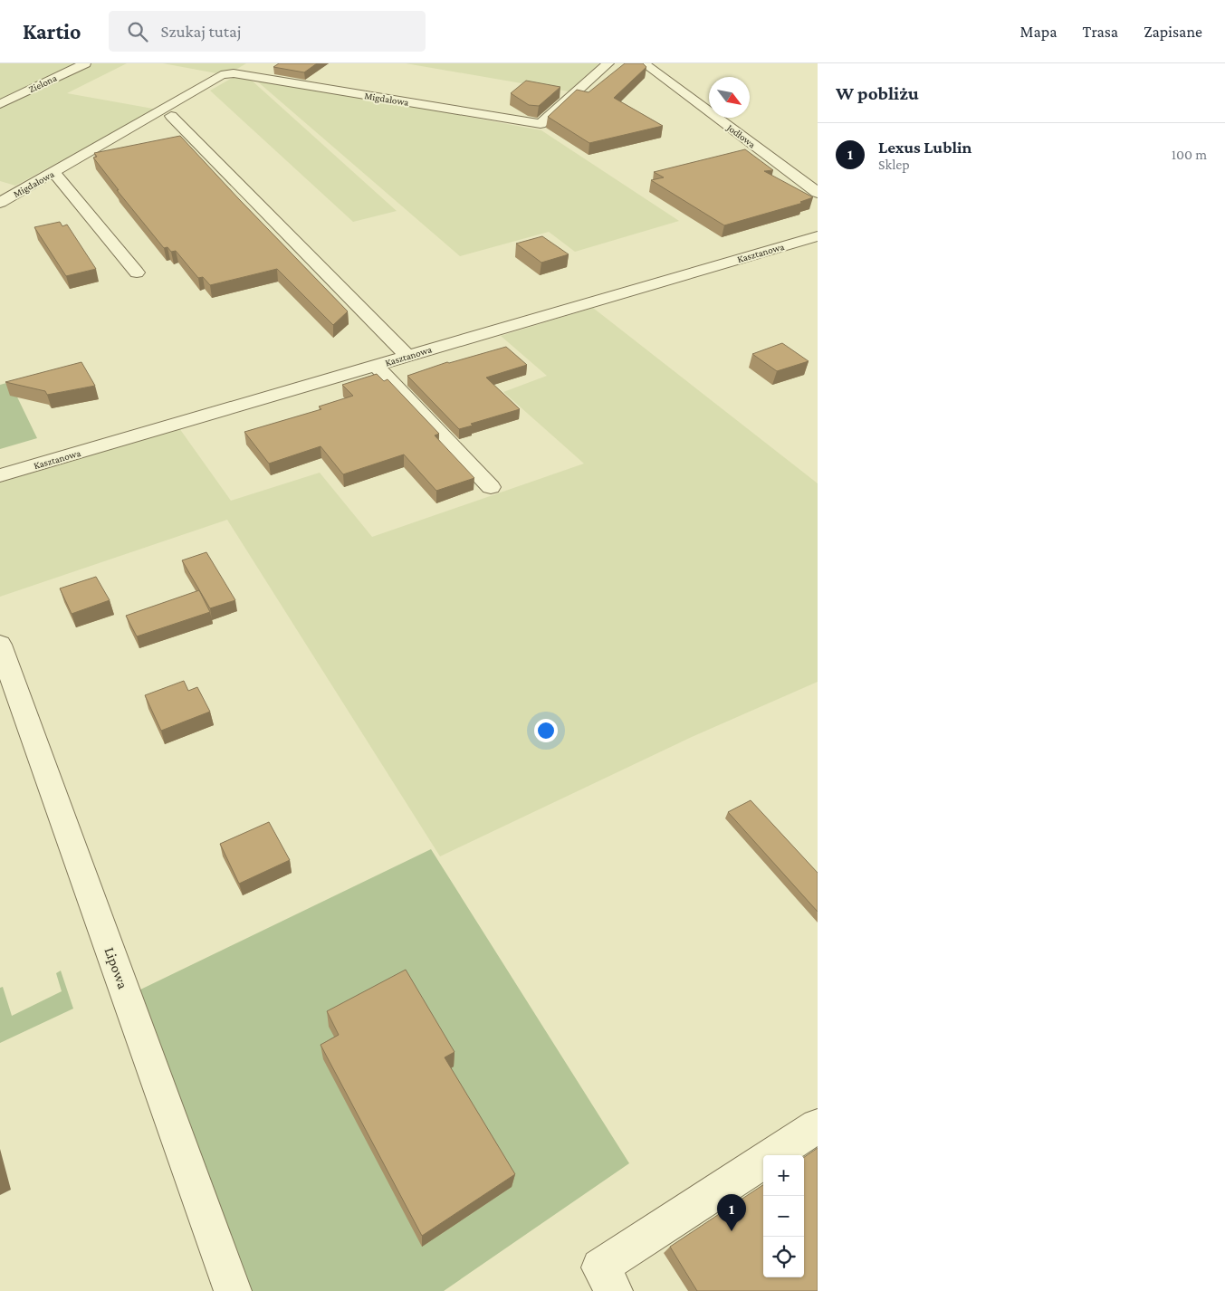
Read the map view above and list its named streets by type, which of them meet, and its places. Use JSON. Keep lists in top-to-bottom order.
{
  "streets": {
    "street": [
      "Zielona",
      "Migdałowa",
      "Jodłowa",
      "Kasztanowa",
      "Lipowa"
    ]
  },
  "north": "bottom right",
  "page": {
    "header": "Kartio",
    "search": "Szukaj tutaj",
    "nav": ["Mapa", "Trasa", "Zapisane"],
    "heading": "W pobliżu",
    "list": [
      {
        "mark": "1",
        "name": "Lexus Lublin",
        "note": "Sklep",
        "value": "100 m"
      }
    ],
    "map_buttons": ["+", "−"],
    "pins": "1"
  }
}
